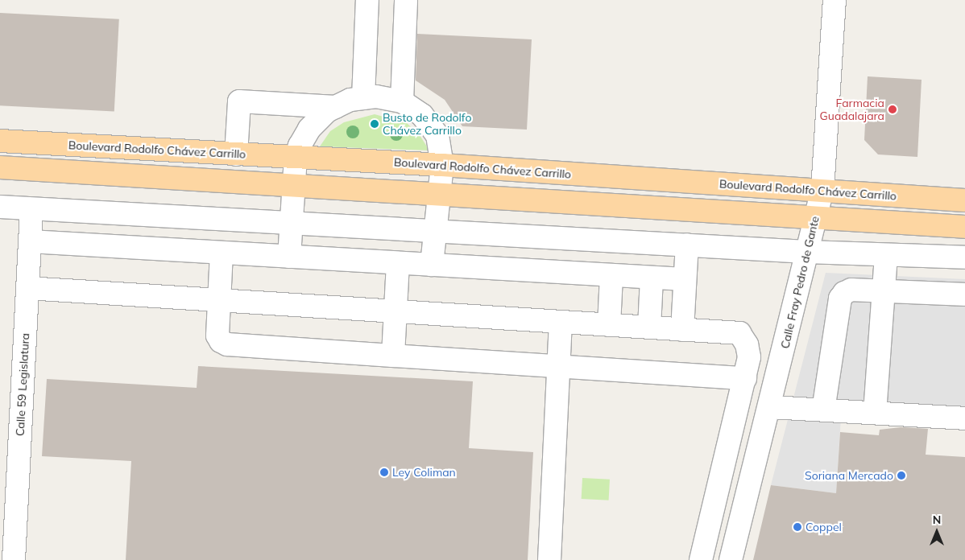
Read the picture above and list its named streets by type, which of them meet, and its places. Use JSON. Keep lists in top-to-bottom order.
{
  "streets": {
    "main road": ["Boulevard Rodolfo Chávez Carrillo"],
    "street": ["Calle Fray Pedro de Gante", "Calle 59 Legislatura"]
  },
  "crossings": [
    ["Boulevard Rodolfo Chávez Carrillo", "Calle Fray Pedro de Gante"]
  ],
  "places": [
    "Farmacia Guadalajara",
    "Busto de Rodolfo Chávez Carrillo",
    "Ley Coliman",
    "Soriana Mercado",
    "Coppel"
  ],
  "north": "top"
}
